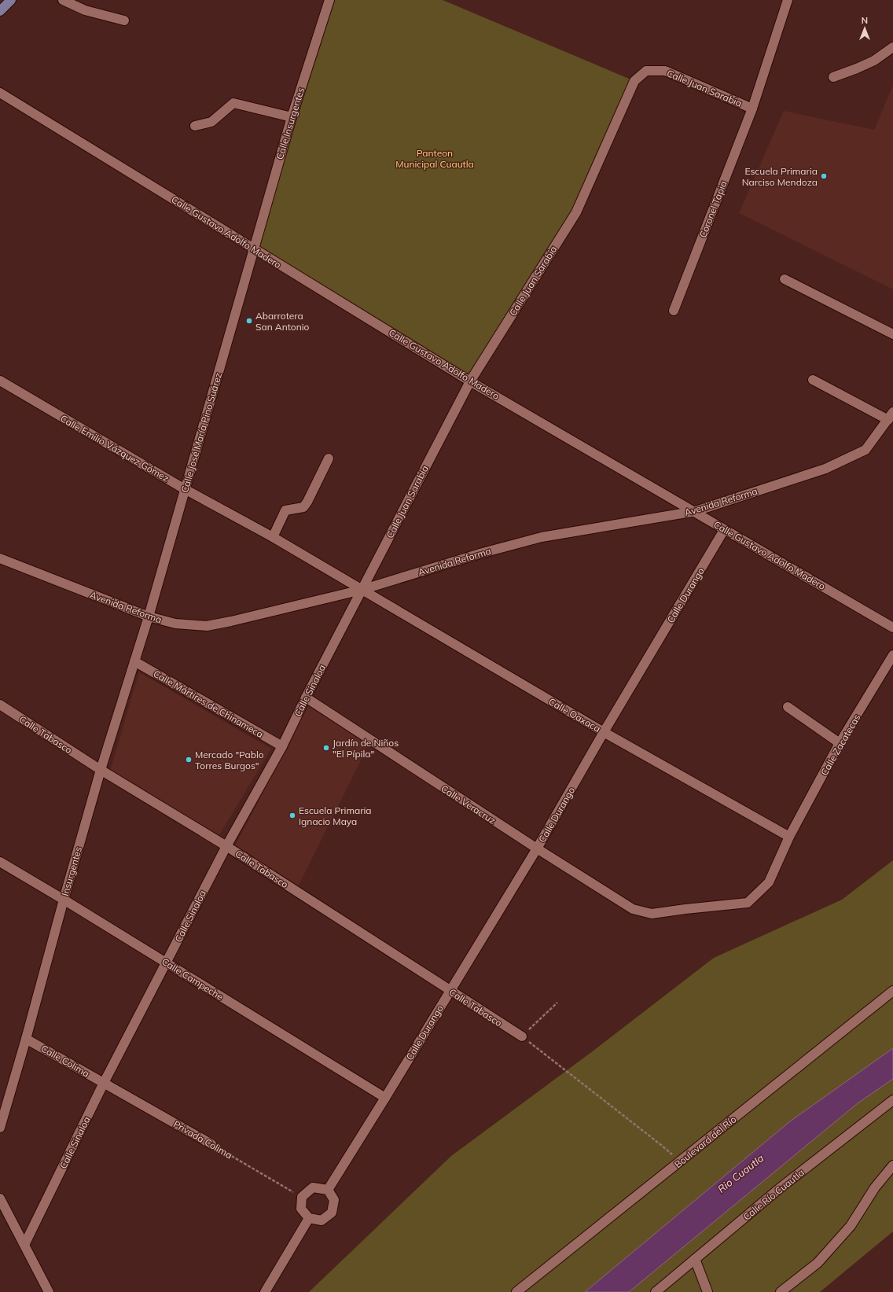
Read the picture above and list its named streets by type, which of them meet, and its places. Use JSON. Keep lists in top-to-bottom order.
{
  "streets": {
    "street": [
      "Calle Juan Sarabia",
      "Calle Insurgentes",
      "Coronel Tapia",
      "Calle Gustavo Adolfo Madero",
      "Calle José María Pino Suárez",
      "Calle Emilio Vázquez Gómez",
      "Avenida Reforma",
      "Calle Durango",
      "Calle Sinaloa",
      "Calle Mártires de Chinameca",
      "Calle Oaxaca",
      "Calle Tabasco",
      "Calle Zacatecas",
      "Calle Veracruz",
      "Insurgentes",
      "Calle Campeche",
      "Calle Colima",
      "Privada Colima",
      "Boulevard del Río",
      "Calle Río Cuautla"
    ]
  },
  "crossings": [
    ["Calle Juan Sarabia", "Coronel Tapia"],
    ["Calle Juan Sarabia", "Calle Gustavo Adolfo Madero"],
    ["Calle Juan Sarabia", "Calle Emilio Vázquez Gómez"],
    ["Calle Juan Sarabia", "Avenida Reforma"],
    ["Calle Juan Sarabia", "Calle Sinaloa"],
    ["Calle Juan Sarabia", "Calle Oaxaca"],
    ["Calle Insurgentes", "Calle Gustavo Adolfo Madero"],
    ["Calle Insurgentes", "Calle José María Pino Suárez"],
    ["Calle Gustavo Adolfo Madero", "Calle José María Pino Suárez"],
    ["Calle Gustavo Adolfo Madero", "Avenida Reforma"],
    ["Calle Gustavo Adolfo Madero", "Calle Durango"],
    ["Calle José María Pino Suárez", "Calle Emilio Vázquez Gómez"],
    ["Calle José María Pino Suárez", "Avenida Reforma"],
    ["Calle José María Pino Suárez", "Insurgentes"],
    ["Calle Emilio Vázquez Gómez", "Avenida Reforma"],
    ["Calle Emilio Vázquez Gómez", "Calle Sinaloa"],
    ["Calle Emilio Vázquez Gómez", "Calle Oaxaca"],
    ["Avenida Reforma", "Calle Sinaloa"],
    ["Avenida Reforma", "Calle Oaxaca"],
    ["Avenida Reforma", "Insurgentes"],
    ["Calle Durango", "Calle Oaxaca"],
    ["Calle Durango", "Calle Tabasco"],
    ["Calle Durango", "Calle Veracruz"],
    ["Calle Durango", "Calle Campeche"],
    ["Calle Durango", "Privada Colima"],
    ["Calle Sinaloa", "Calle Mártires de Chinameca"],
    ["Calle Sinaloa", "Calle Oaxaca"],
    ["Calle Sinaloa", "Calle Tabasco"],
    ["Calle Sinaloa", "Calle Veracruz"],
    ["Calle Sinaloa", "Calle Campeche"],
    ["Calle Sinaloa", "Calle Colima"],
    ["Calle Sinaloa", "Privada Colima"],
    ["Calle Mártires de Chinameca", "Insurgentes"],
    ["Calle Oaxaca", "Calle Zacatecas"],
    ["Calle Tabasco", "Insurgentes"],
    ["Calle Zacatecas", "Calle Veracruz"],
    ["Insurgentes", "Calle Campeche"],
    ["Insurgentes", "Calle Colima"],
    ["Calle Colima", "Privada Colima"]
  ],
  "water": ["Rio Cuautla"],
  "parks": ["Panteon Municipal Cuautla"],
  "places": [
    "Escuela Primaria Narciso Mendoza",
    "Abarrotera San Antonio",
    "Jardín de Niños \"El Pípila\"",
    "Mercado \"Pablo Torres Burgos\"",
    "Escuela Primaria Ignacio Maya"
  ],
  "north": "top"
}
